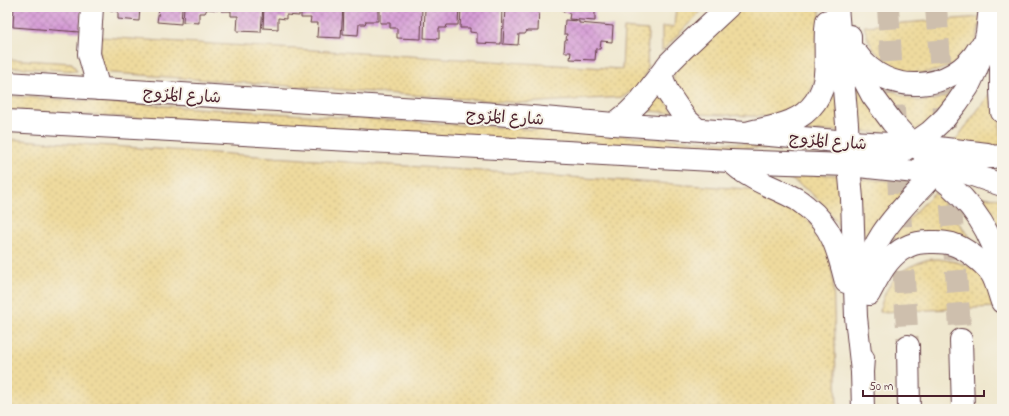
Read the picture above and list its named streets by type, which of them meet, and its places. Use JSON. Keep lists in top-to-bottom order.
{
  "streets": {
    "main road": ["شارع المُرُوج"]
  },
  "scale_bar": "50 m"
}
